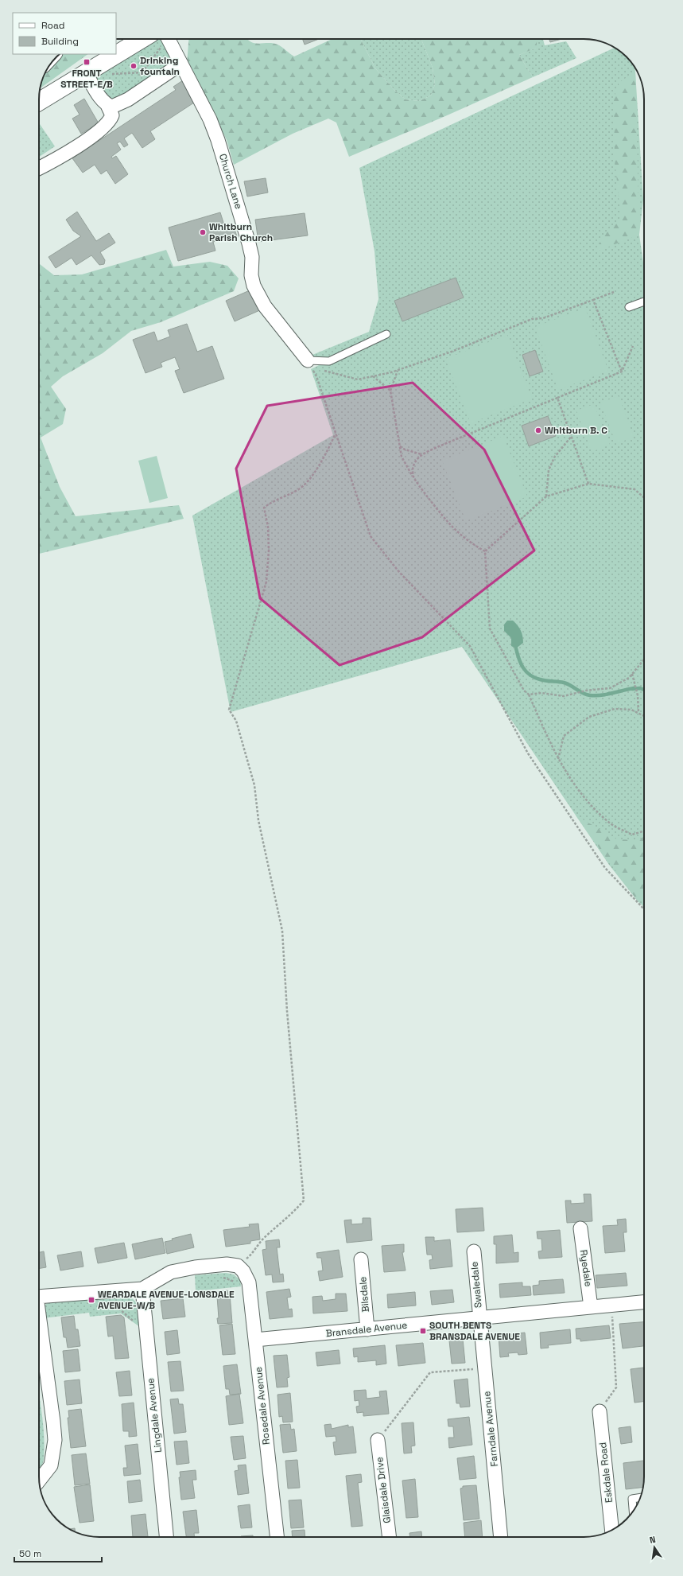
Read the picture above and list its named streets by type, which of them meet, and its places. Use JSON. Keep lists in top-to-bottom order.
{
  "streets": {
    "street": [
      "Church Lane",
      "Ryedale",
      "Swaledale",
      "Bilsdale",
      "Bransdale Avenue",
      "Rosedale Avenue",
      "Lingdale Avenue",
      "Farndale Avenue",
      "Eskdale Road",
      "Glaisdale Drive"
    ]
  },
  "crossings": [
    ["Ryedale", "Bransdale Avenue"],
    ["Swaledale", "Bransdale Avenue"],
    ["Swaledale", "Farndale Avenue"],
    ["Bilsdale", "Bransdale Avenue"],
    ["Bransdale Avenue", "Rosedale Avenue"],
    ["Bransdale Avenue", "Farndale Avenue"]
  ],
  "places": {
    "transit": ["FRONT STREET-E/B", "WEARDALE AVENUE-LONSDALE AVENUE-W/B", "SOUTH BENTS BRANSDALE AVENUE"],
    "other": ["Drinking fountain", "Whitburn Parish Church", "Whitburn B. C"]
  },
  "legend": ["Road", "Building"],
  "scale_bar": "50 m",
  "north": "top"
}
